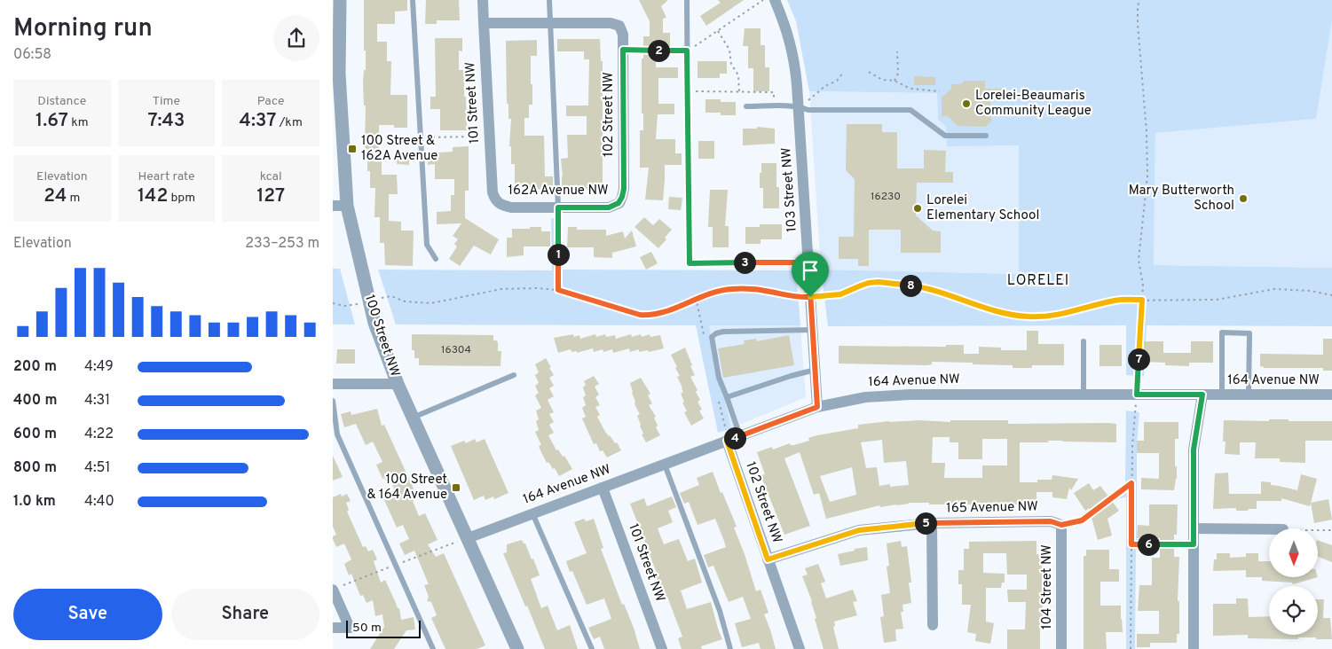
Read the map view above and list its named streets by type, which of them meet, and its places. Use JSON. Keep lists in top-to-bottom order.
{
  "streets": {
    "street": [
      "101 Street NW",
      "102 Street NW",
      "103 Street NW",
      "162A Avenue NW",
      "100 Street NW",
      "164 Avenue NW",
      "165 Avenue NW",
      "104 Street NW"
    ]
  },
  "crossings": [
    ["101 Street NW", "162A Avenue NW"],
    ["101 Street NW", "164 Avenue NW"],
    ["102 Street NW", "162A Avenue NW"],
    ["102 Street NW", "164 Avenue NW"],
    ["102 Street NW", "165 Avenue NW"],
    ["103 Street NW", "164 Avenue NW"],
    ["100 Street NW", "164 Avenue NW"],
    ["165 Avenue NW", "104 Street NW"]
  ],
  "districts": ["LORELEI"],
  "places": {
    "other": ["Lorelei-Beaumaris Community League", "Mary Butterworth School", "Lorelei Elementary School"],
    "transit": ["100 Street & 162A Avenue", "100 Street & 164 Avenue"]
  },
  "house_numbers": ["16230", "16304"],
  "scale_bar": "50 m",
  "north": "bottom",
  "page": {
    "heading": ["Morning run", "06:58"],
    "pins": [
      "2",
      "1",
      "3",
      "8",
      "7",
      "4",
      "5",
      "6"
    ],
    "stats": [
      ["Distance", "1.67 km"],
      ["Time", "7:43"],
      ["Pace", "4:37 /km"],
      ["Elevation", "24 m"],
      ["Heart rate", "142 bpm"],
      ["kcal", "127"]
    ],
    "chart": ["Elevation", "233–253 m"],
    "list": [
      {
        "name": "200 m",
        "note": "4:49"
      },
      {
        "name": "400 m",
        "note": "4:31"
      },
      {
        "name": "600 m",
        "note": "4:22"
      },
      {
        "name": "800 m",
        "note": "4:51"
      },
      {
        "name": "1.0 km",
        "note": "4:40"
      }
    ],
    "buttons": ["Save", "Share"],
    "scale": "50 m"
  }
}
